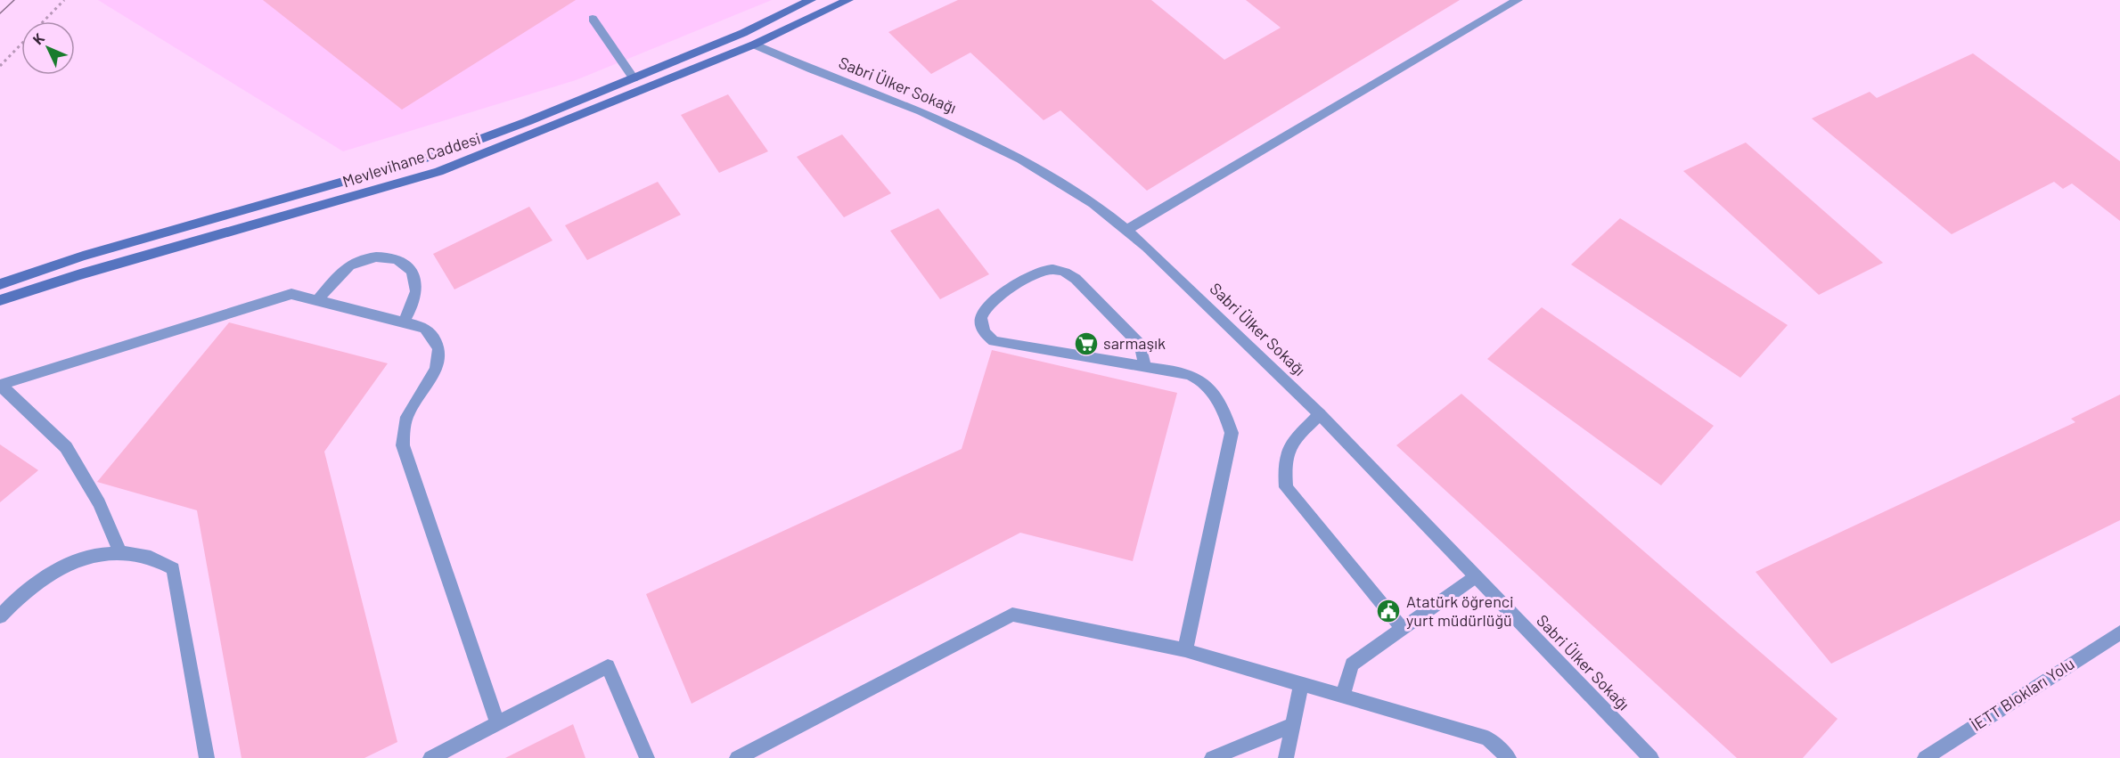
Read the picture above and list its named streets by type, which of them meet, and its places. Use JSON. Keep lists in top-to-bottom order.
{
  "streets": {
    "street": ["Sabri Ülker Sokağı", "Mevlevihane Caddesi", "İETT Blokları Yolu"]
  },
  "crossings": [
    ["Sabri Ülker Sokağı", "Mevlevihane Caddesi"]
  ],
  "places": {
    "supermarket": ["sarmaşık"],
    "public building": ["Atatürk öğrenci yurt müdürlüğü"]
  },
  "north": "top left"
}
